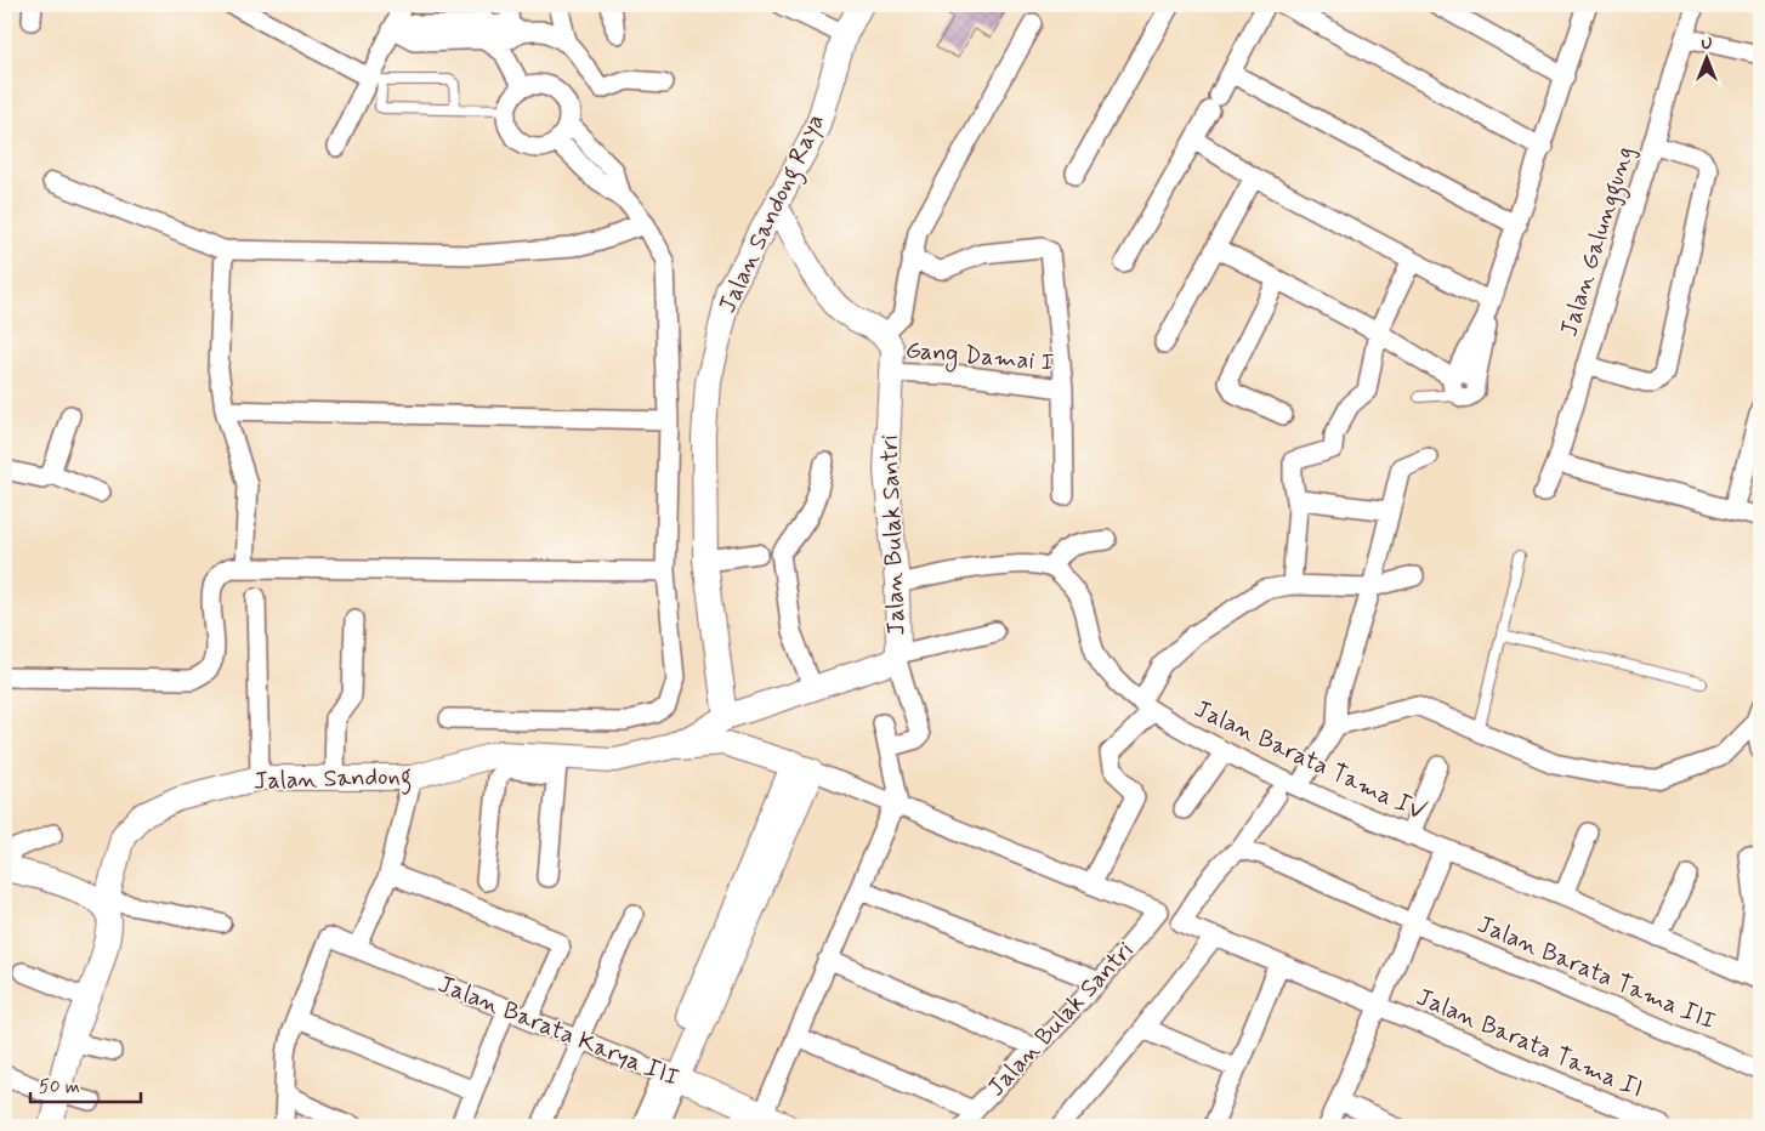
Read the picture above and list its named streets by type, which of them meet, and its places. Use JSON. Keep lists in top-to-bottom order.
{
  "streets": {
    "street": [
      "Jalan Sandong Raya",
      "Jalan Galunggung",
      "Gang Damai I",
      "Jalan Bulak Santri",
      "Jalan Barata Tama IV",
      "Jalan Sandong",
      "Jalan Barata Tama III",
      "Jalan Barata Karya III",
      "Jalan Barata Tama II"
    ]
  },
  "crossings": [
    ["Jalan Sandong Raya", "Jalan Bulak Santri"],
    ["Jalan Sandong Raya", "Jalan Sandong"],
    ["Gang Damai I", "Jalan Bulak Santri"],
    ["Jalan Bulak Santri", "Jalan Sandong"],
    ["Jalan Barata Tama III", "Jalan Barata Tama II"]
  ],
  "scale_bar": "50 m",
  "north": "top"
}
